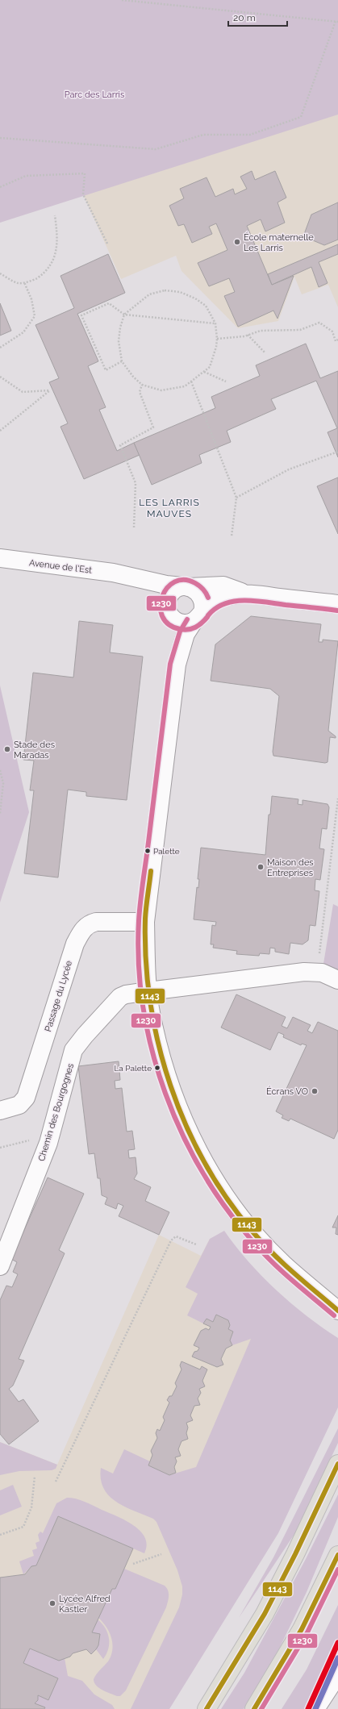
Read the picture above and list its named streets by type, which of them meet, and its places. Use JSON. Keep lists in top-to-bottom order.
{
  "streets": {
    "street": ["Avenue de l'Est", "Passage du Lycée", "Chemin des Bourgognes"]
  },
  "districts": ["LES LARRIS MAUVES"],
  "parks": ["Parc des Larris"],
  "places": [
    "École maternelle Les Larris",
    "Stade des Maradas",
    "Palette",
    "Maison des Entreprises",
    "La Palette",
    "Écrans VO",
    "Lycée Alfred Kastler"
  ],
  "lines": ["transit line 1230", "transit line 1143"],
  "scale_bar": "20 m"
}
